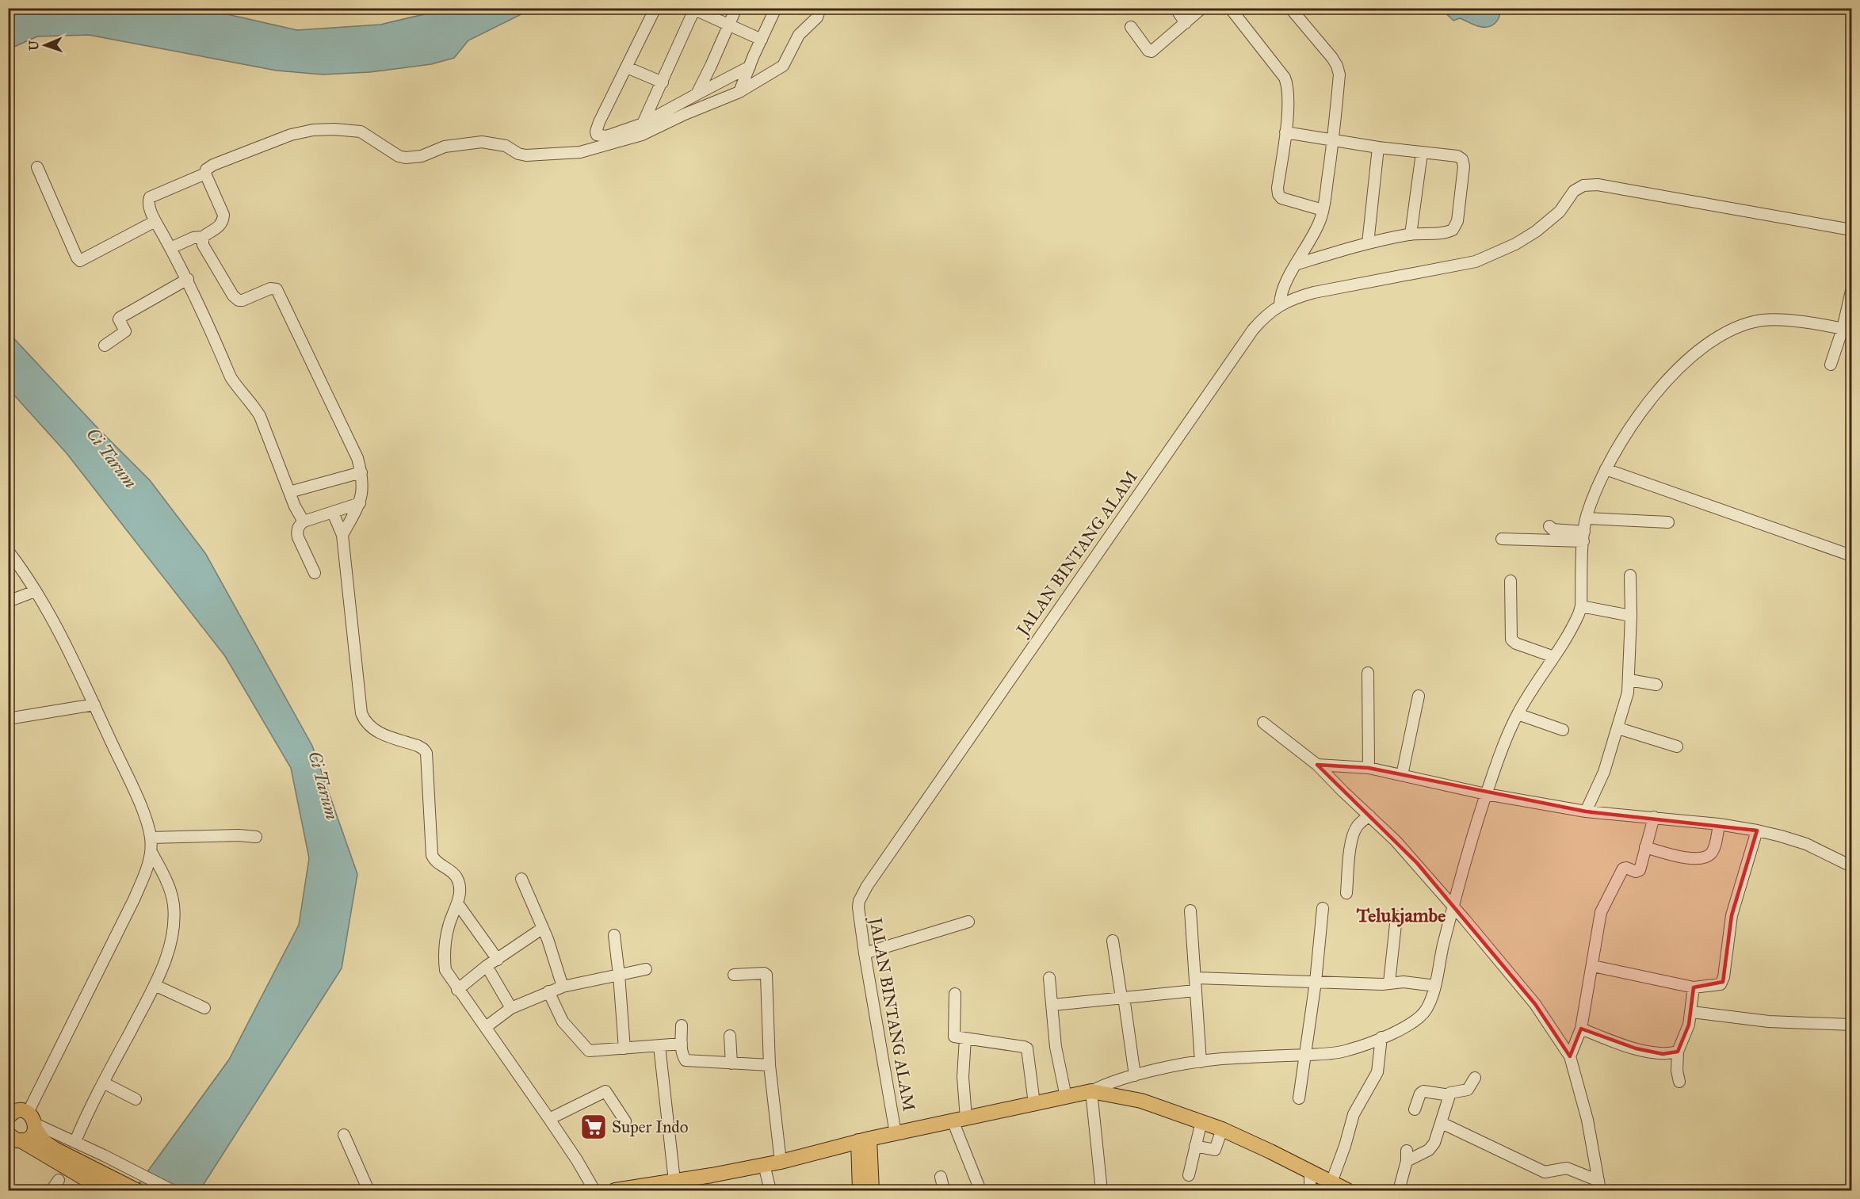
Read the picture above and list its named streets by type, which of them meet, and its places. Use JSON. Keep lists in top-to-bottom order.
{
  "streets": {
    "street": ["JALAN BINTANG ALAM"]
  },
  "districts": ["Telukjambe"],
  "water": ["Ci Tarum"],
  "places": {
    "supermarket": ["Super Indo"]
  },
  "north": "left"
}
